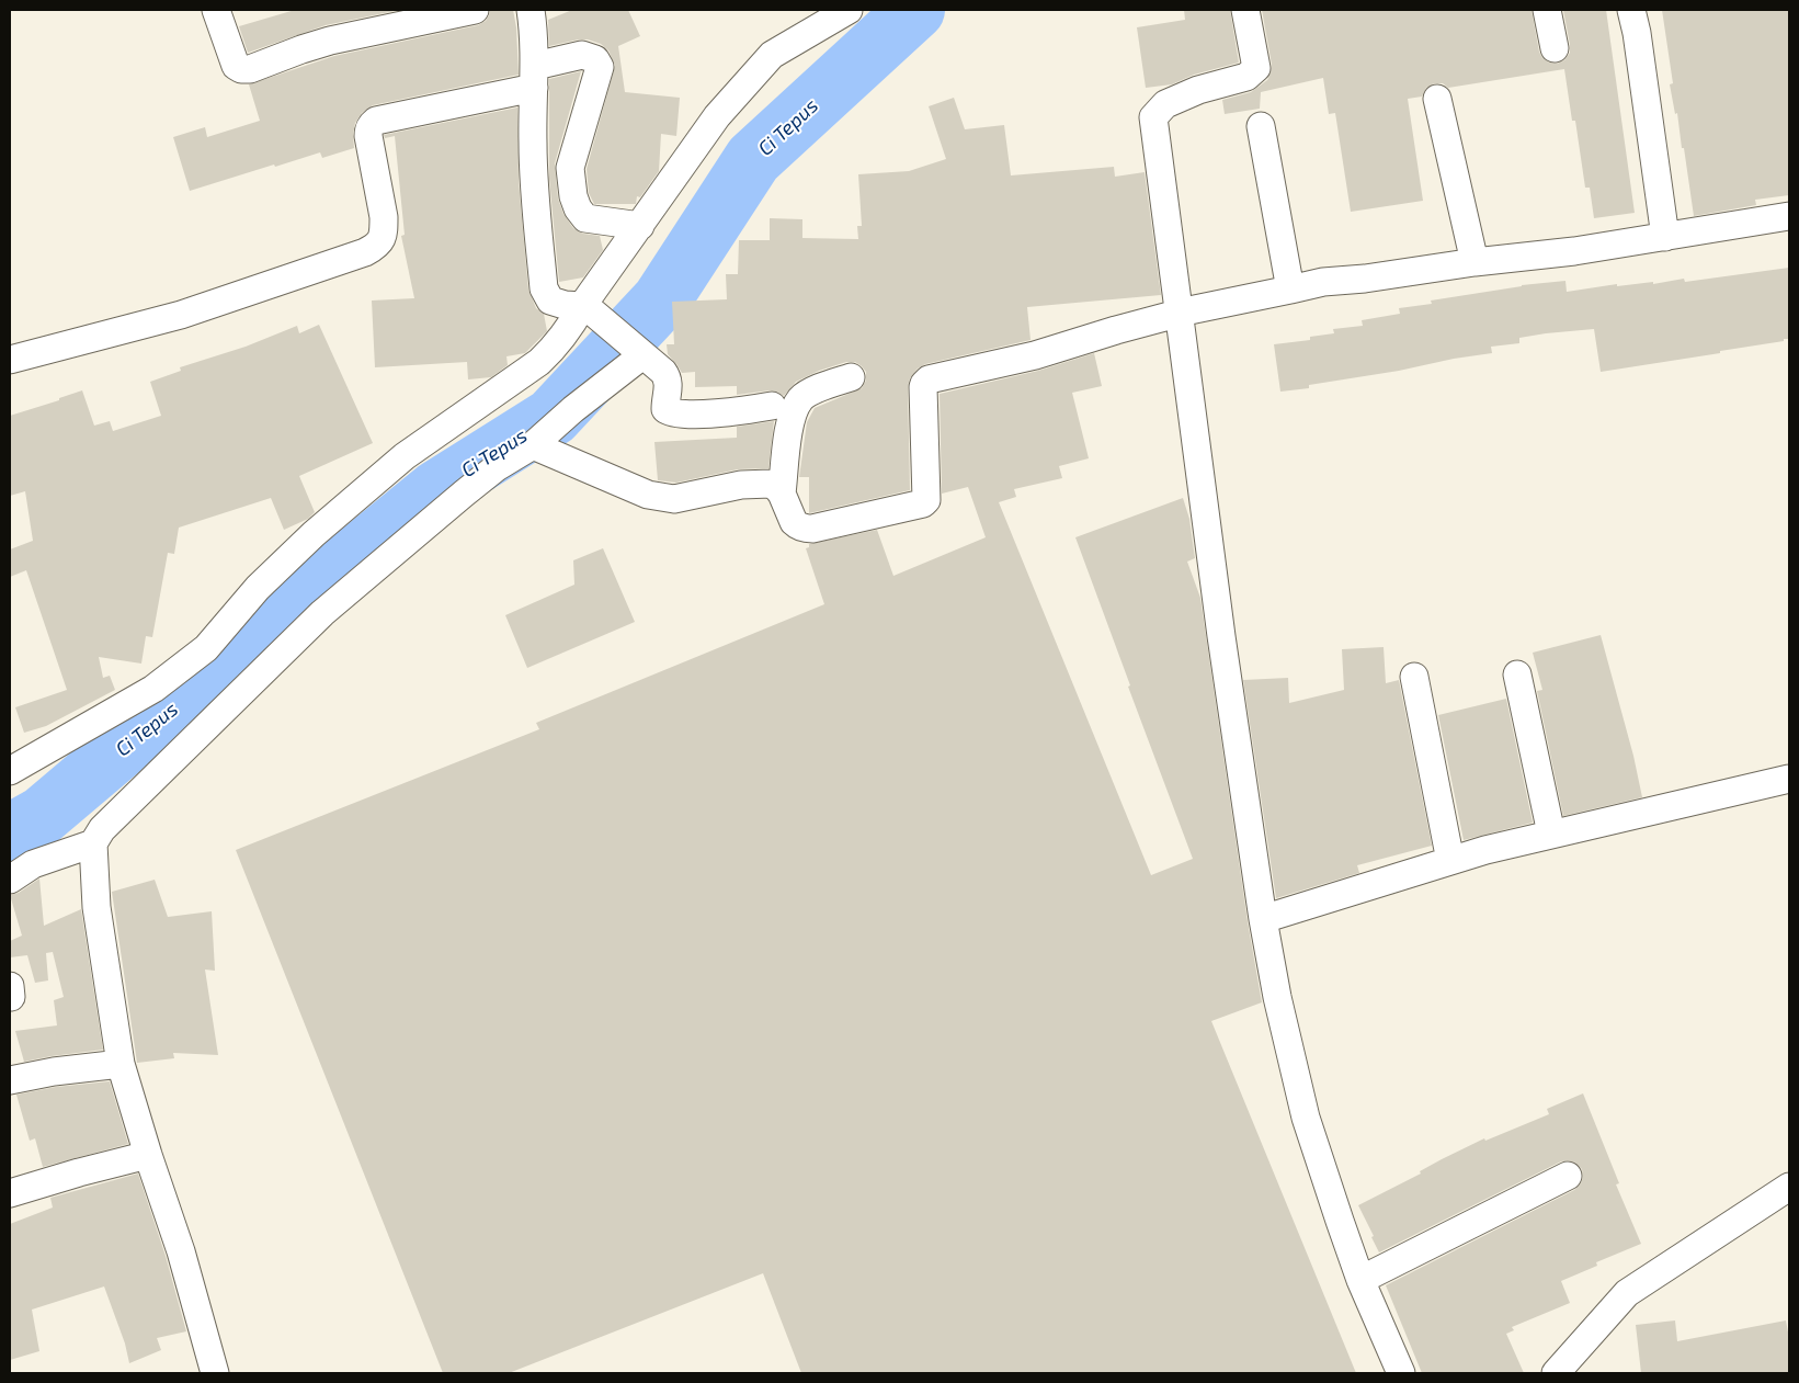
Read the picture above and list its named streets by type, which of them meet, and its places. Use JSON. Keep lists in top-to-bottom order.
{
  "water": ["Ci Tepus"]
}
